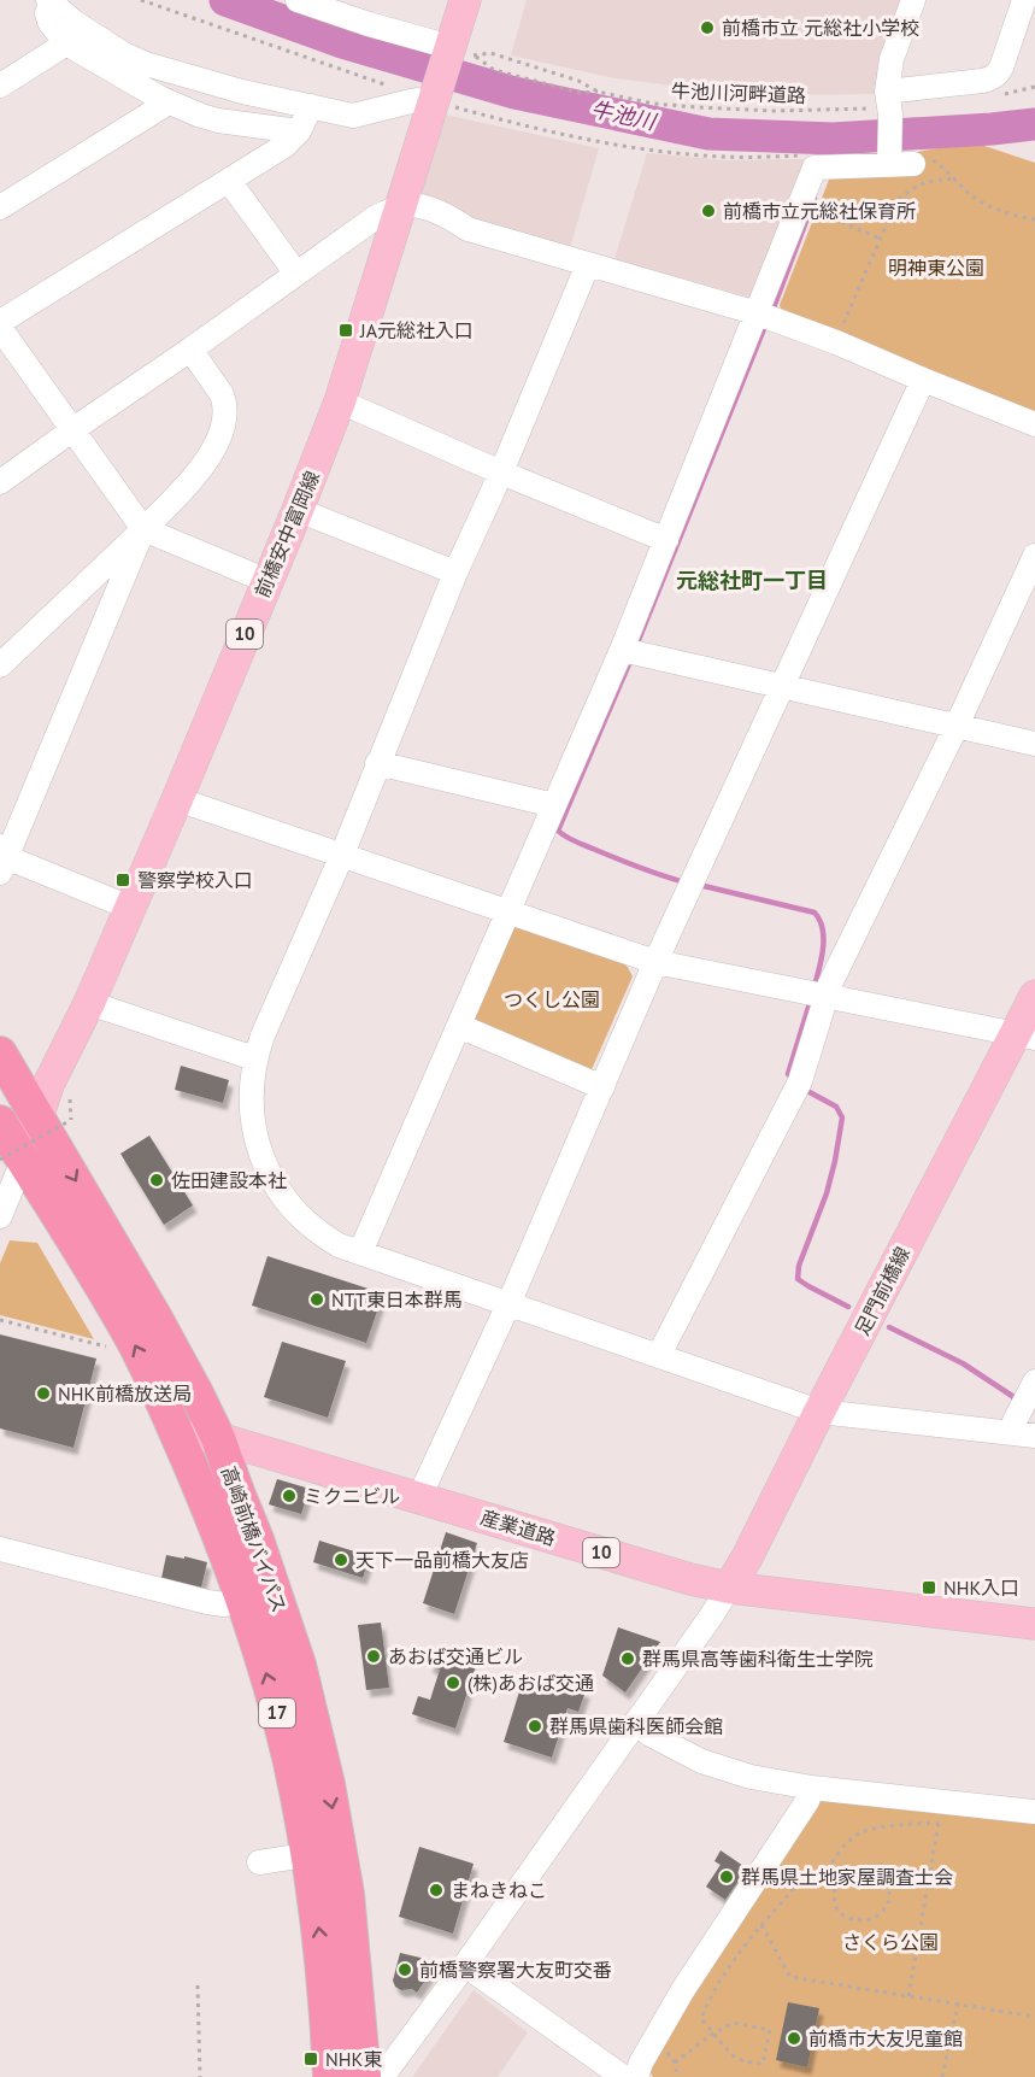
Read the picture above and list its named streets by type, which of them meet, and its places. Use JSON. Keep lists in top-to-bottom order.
{
  "streets": {
    "highway": ["高崎前橋バイパス", "17"],
    "main road": [
      "前橋安中富岡線",
      "10",
      "足門前橋線",
      "産業道路"
    ],
    "path": ["牛池川河畔道路"]
  },
  "crossings": [
    ["牛池川河畔道路", "10"],
    ["前橋安中富岡線", "10"],
    ["前橋安中富岡線", "高崎前橋バイパス"],
    ["足門前橋線", "産業道路"],
    ["産業道路", "高崎前橋バイパス"]
  ],
  "districts": ["元総社町一丁目"],
  "water": ["牛池川"],
  "parks": ["明神東公園", "つくし公園", "さくら公園"],
  "places": {
    "other": [
      "前橋市立 元総社小学校",
      "前橋市立元総社保育所",
      "佐田建設本社",
      "NTT東日本群馬",
      "NHK前橋放送局",
      "ミクニビル",
      "天下一品前橋大友店",
      "あおば交通ビル",
      "群馬県高等歯科衛生士学院",
      "(株)あおば交通",
      "群馬県歯科医師会館",
      "群馬県土地家屋調査士会",
      "まねきねこ",
      "前橋警察署大友町交番",
      "前橋市大友児童館"
    ],
    "transit": [
      "JA元総社入口",
      "警察学校入口",
      "NHK入口",
      "NHK東"
    ]
  }
}
